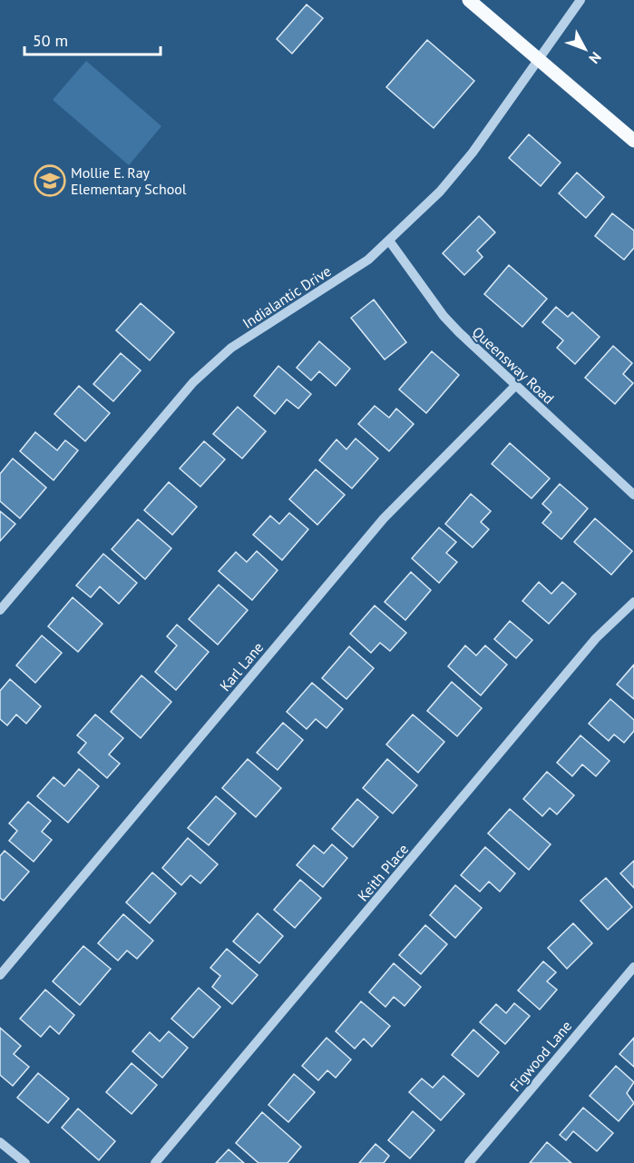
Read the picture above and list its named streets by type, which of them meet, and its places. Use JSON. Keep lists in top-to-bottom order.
{
  "streets": {
    "street": [
      "Indialantic Drive",
      "Queensway Road",
      "Karl Lane",
      "Keith Place",
      "Figwood Lane"
    ]
  },
  "crossings": [
    ["Indialantic Drive", "Queensway Road"],
    ["Queensway Road", "Karl Lane"]
  ],
  "places": {
    "school or university": ["Mollie E. Ray Elementary School"]
  },
  "scale_bar": "50 m",
  "north": "bottom right"
}
